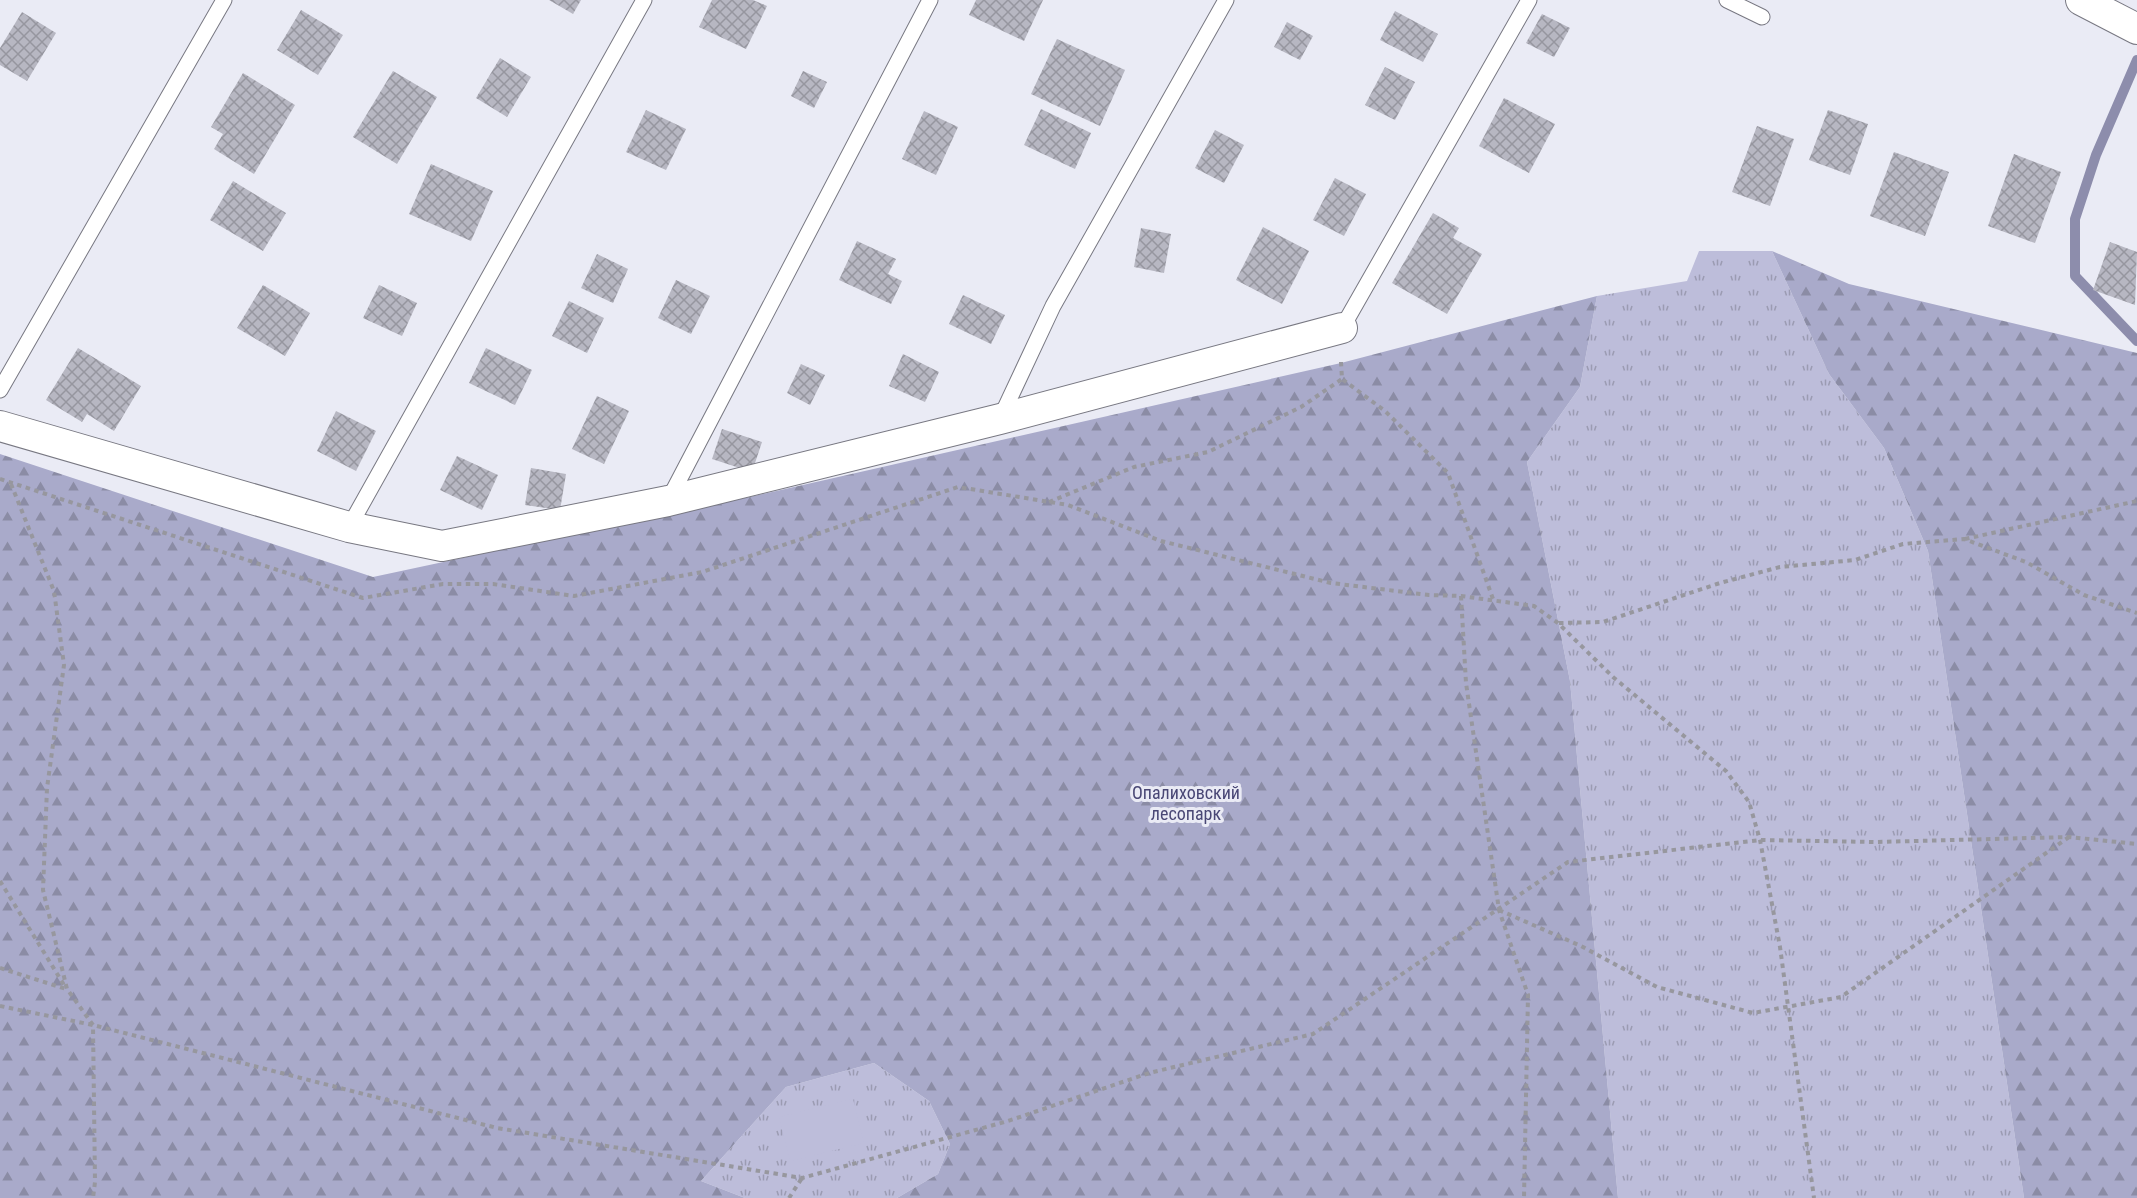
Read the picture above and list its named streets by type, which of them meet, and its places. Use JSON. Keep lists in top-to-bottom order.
{
  "parks": ["Опалиховский лесопарк"]
}
